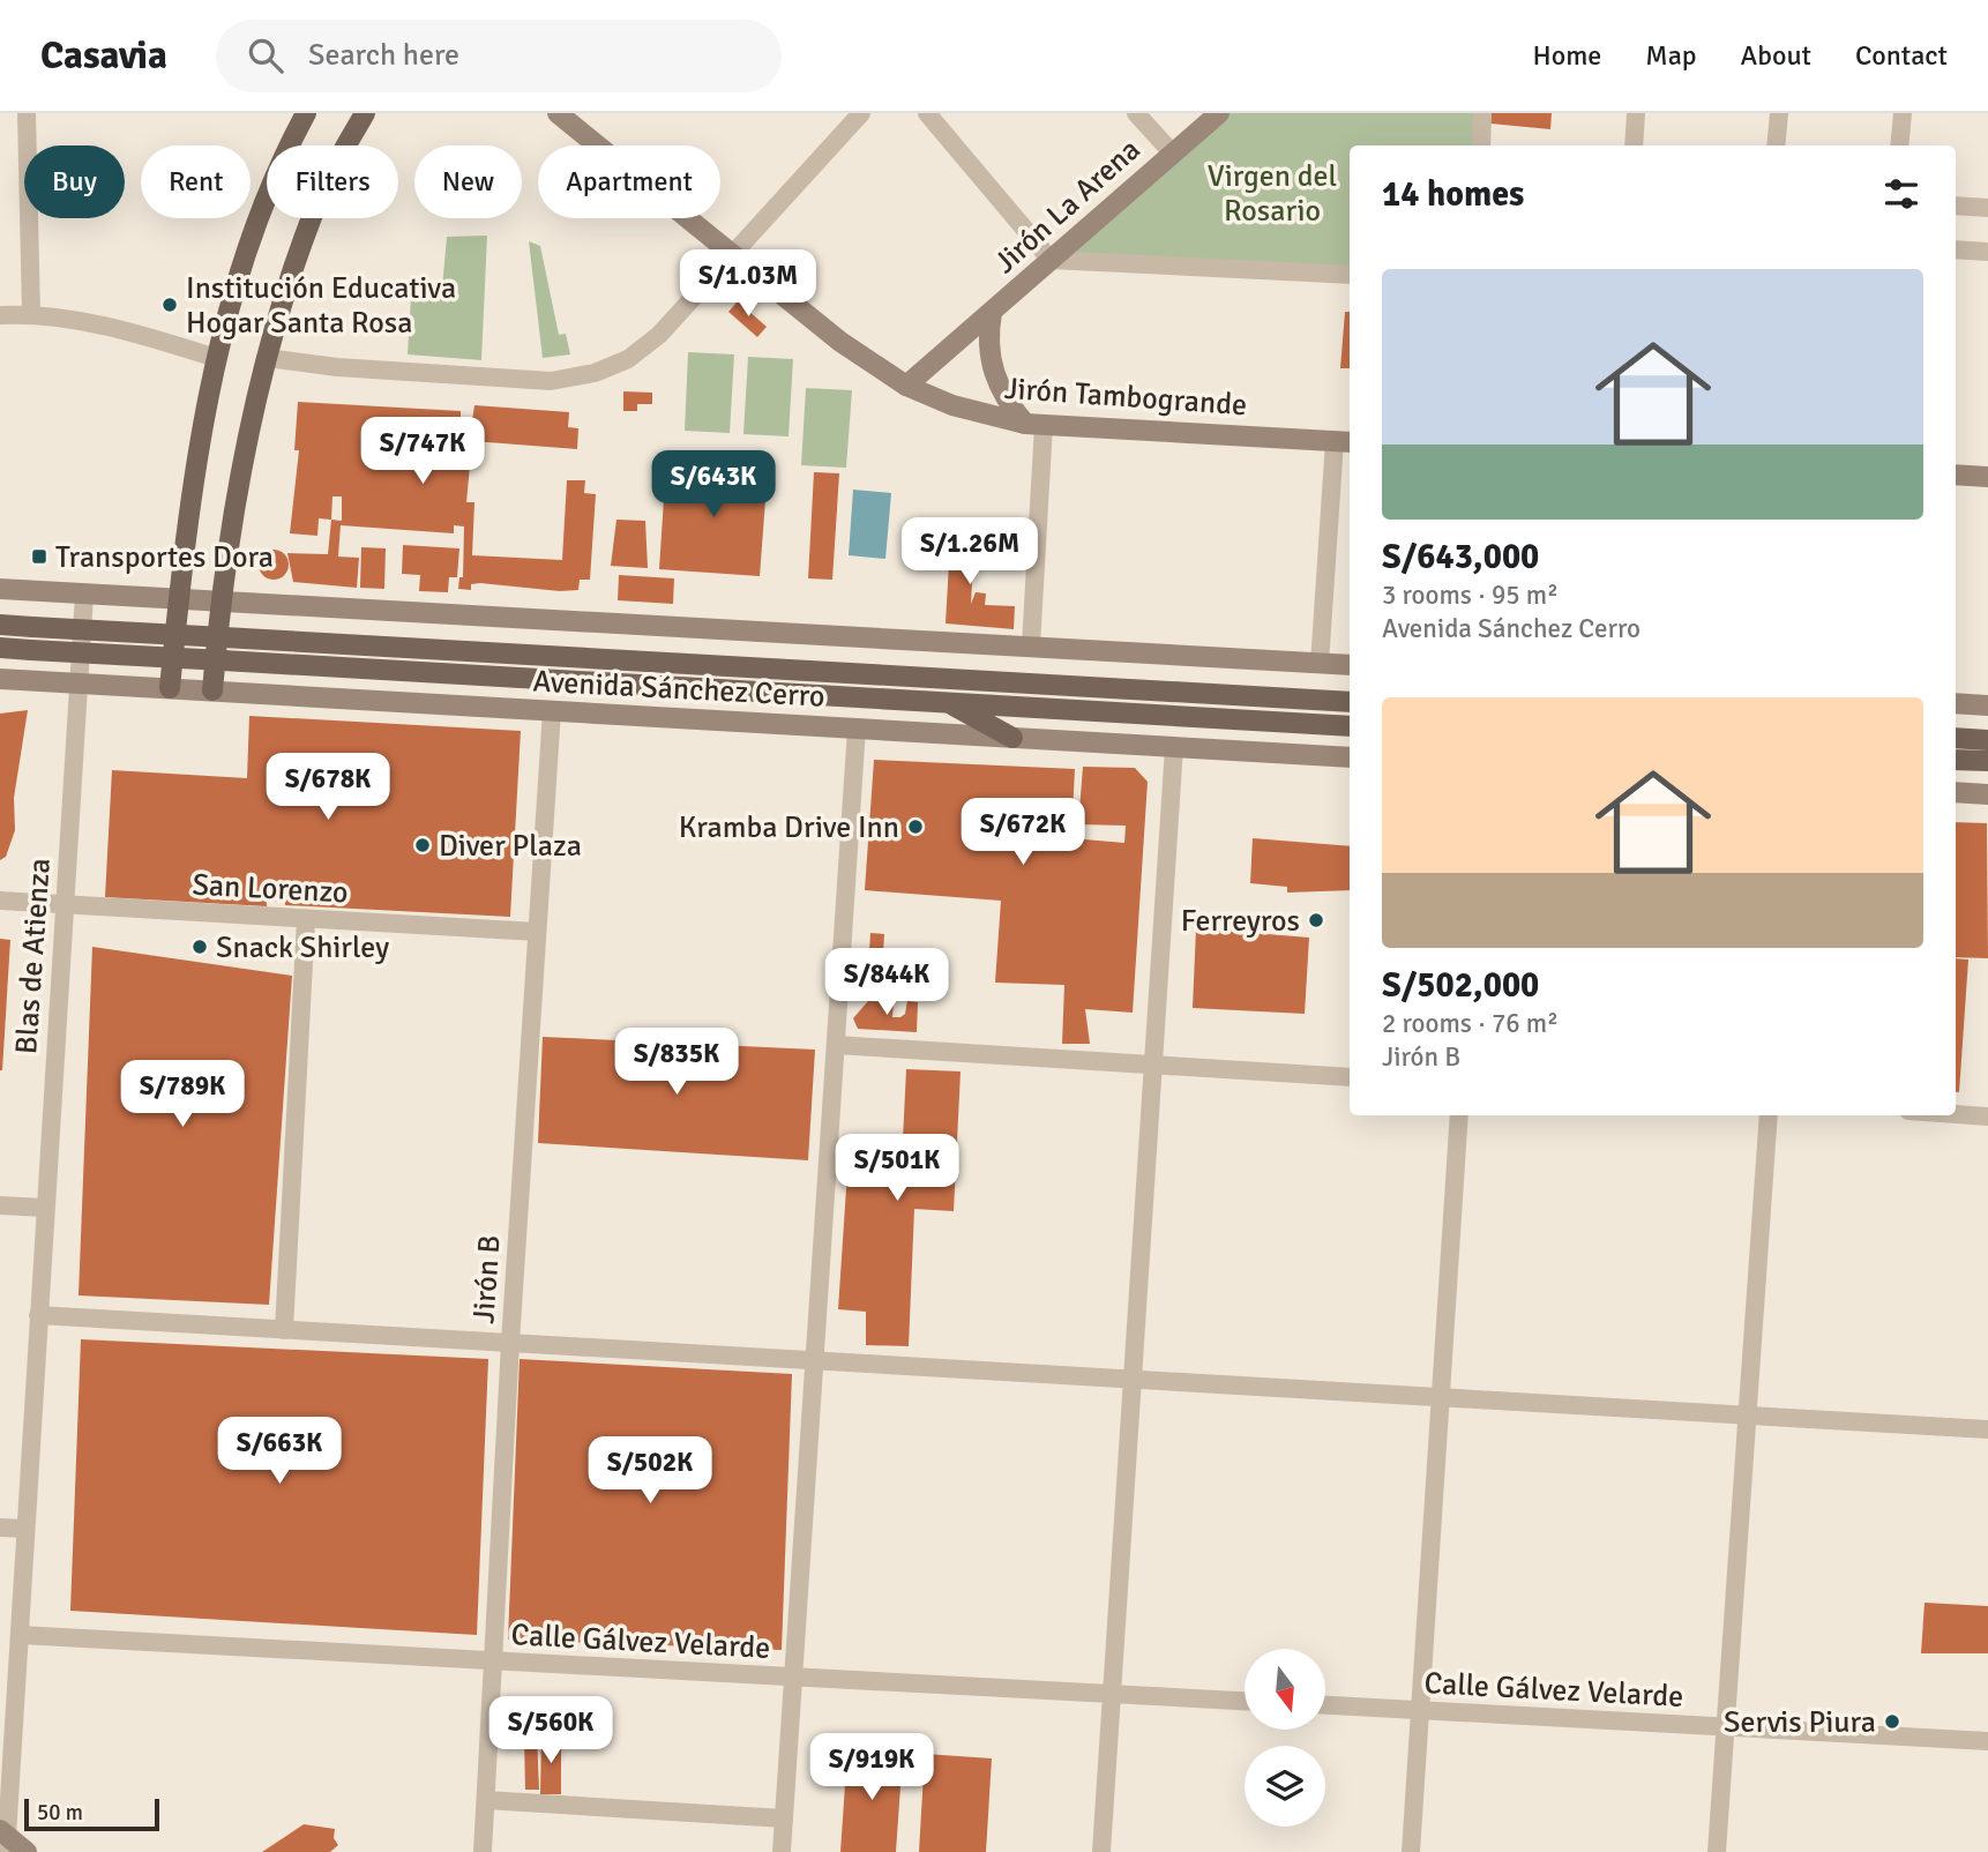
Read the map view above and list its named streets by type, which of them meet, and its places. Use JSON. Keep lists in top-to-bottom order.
{
  "streets": {
    "main road": ["Jirón La Arena", "Jirón Tambogrande", "Avenida Sánchez Cerro"],
    "street": [
      "San Lorenzo",
      "Blas de Atienza",
      "Jirón B",
      "Calle Gálvez Velarde"
    ]
  },
  "crossings": [
    ["Jirón La Arena", "Jirón Tambogrande"],
    ["Avenida Sánchez Cerro", "Blas de Atienza"],
    ["Avenida Sánchez Cerro", "Jirón B"],
    ["San Lorenzo", "Blas de Atienza"],
    ["San Lorenzo", "Jirón B"],
    ["Blas de Atienza", "Calle Gálvez Velarde"],
    ["Jirón B", "Calle Gálvez Velarde"]
  ],
  "parks": ["Virgen del Rosario"],
  "places": {
    "other": [
      "Institución Educativa Hogar Santa Rosa",
      "Kramba Drive Inn",
      "Diver Plaza",
      "Ferreyros",
      "Snack Shirley",
      "Servis Piura"
    ],
    "transit": ["Transportes Dora"]
  },
  "scale_bar": "50 m",
  "north": "bottom",
  "page": {
    "header": "Casavia",
    "search": "Search here",
    "nav": [
      "Home",
      "Map",
      "About",
      "Contact"
    ],
    "chip": [
      "Buy",
      "Rent",
      "Filters",
      "New",
      "Apartment"
    ],
    "heading": "14 homes",
    "list": [
      {
        "name": "S/643,000",
        "note": "3 rooms · 95 m² · Avenida Sánchez Cerro"
      },
      {
        "name": "S/502,000",
        "note": "2 rooms · 76 m² · Jirón B"
      }
    ],
    "price": [
      "S/1.03M",
      "S/747K",
      "S/643K",
      "S/1.26M",
      "S/678K",
      "S/672K",
      "S/844K",
      "S/835K",
      "S/789K",
      "S/501K",
      "S/663K",
      "S/502K",
      "S/560K",
      "S/919K"
    ],
    "scale": "50 m"
  }
}
